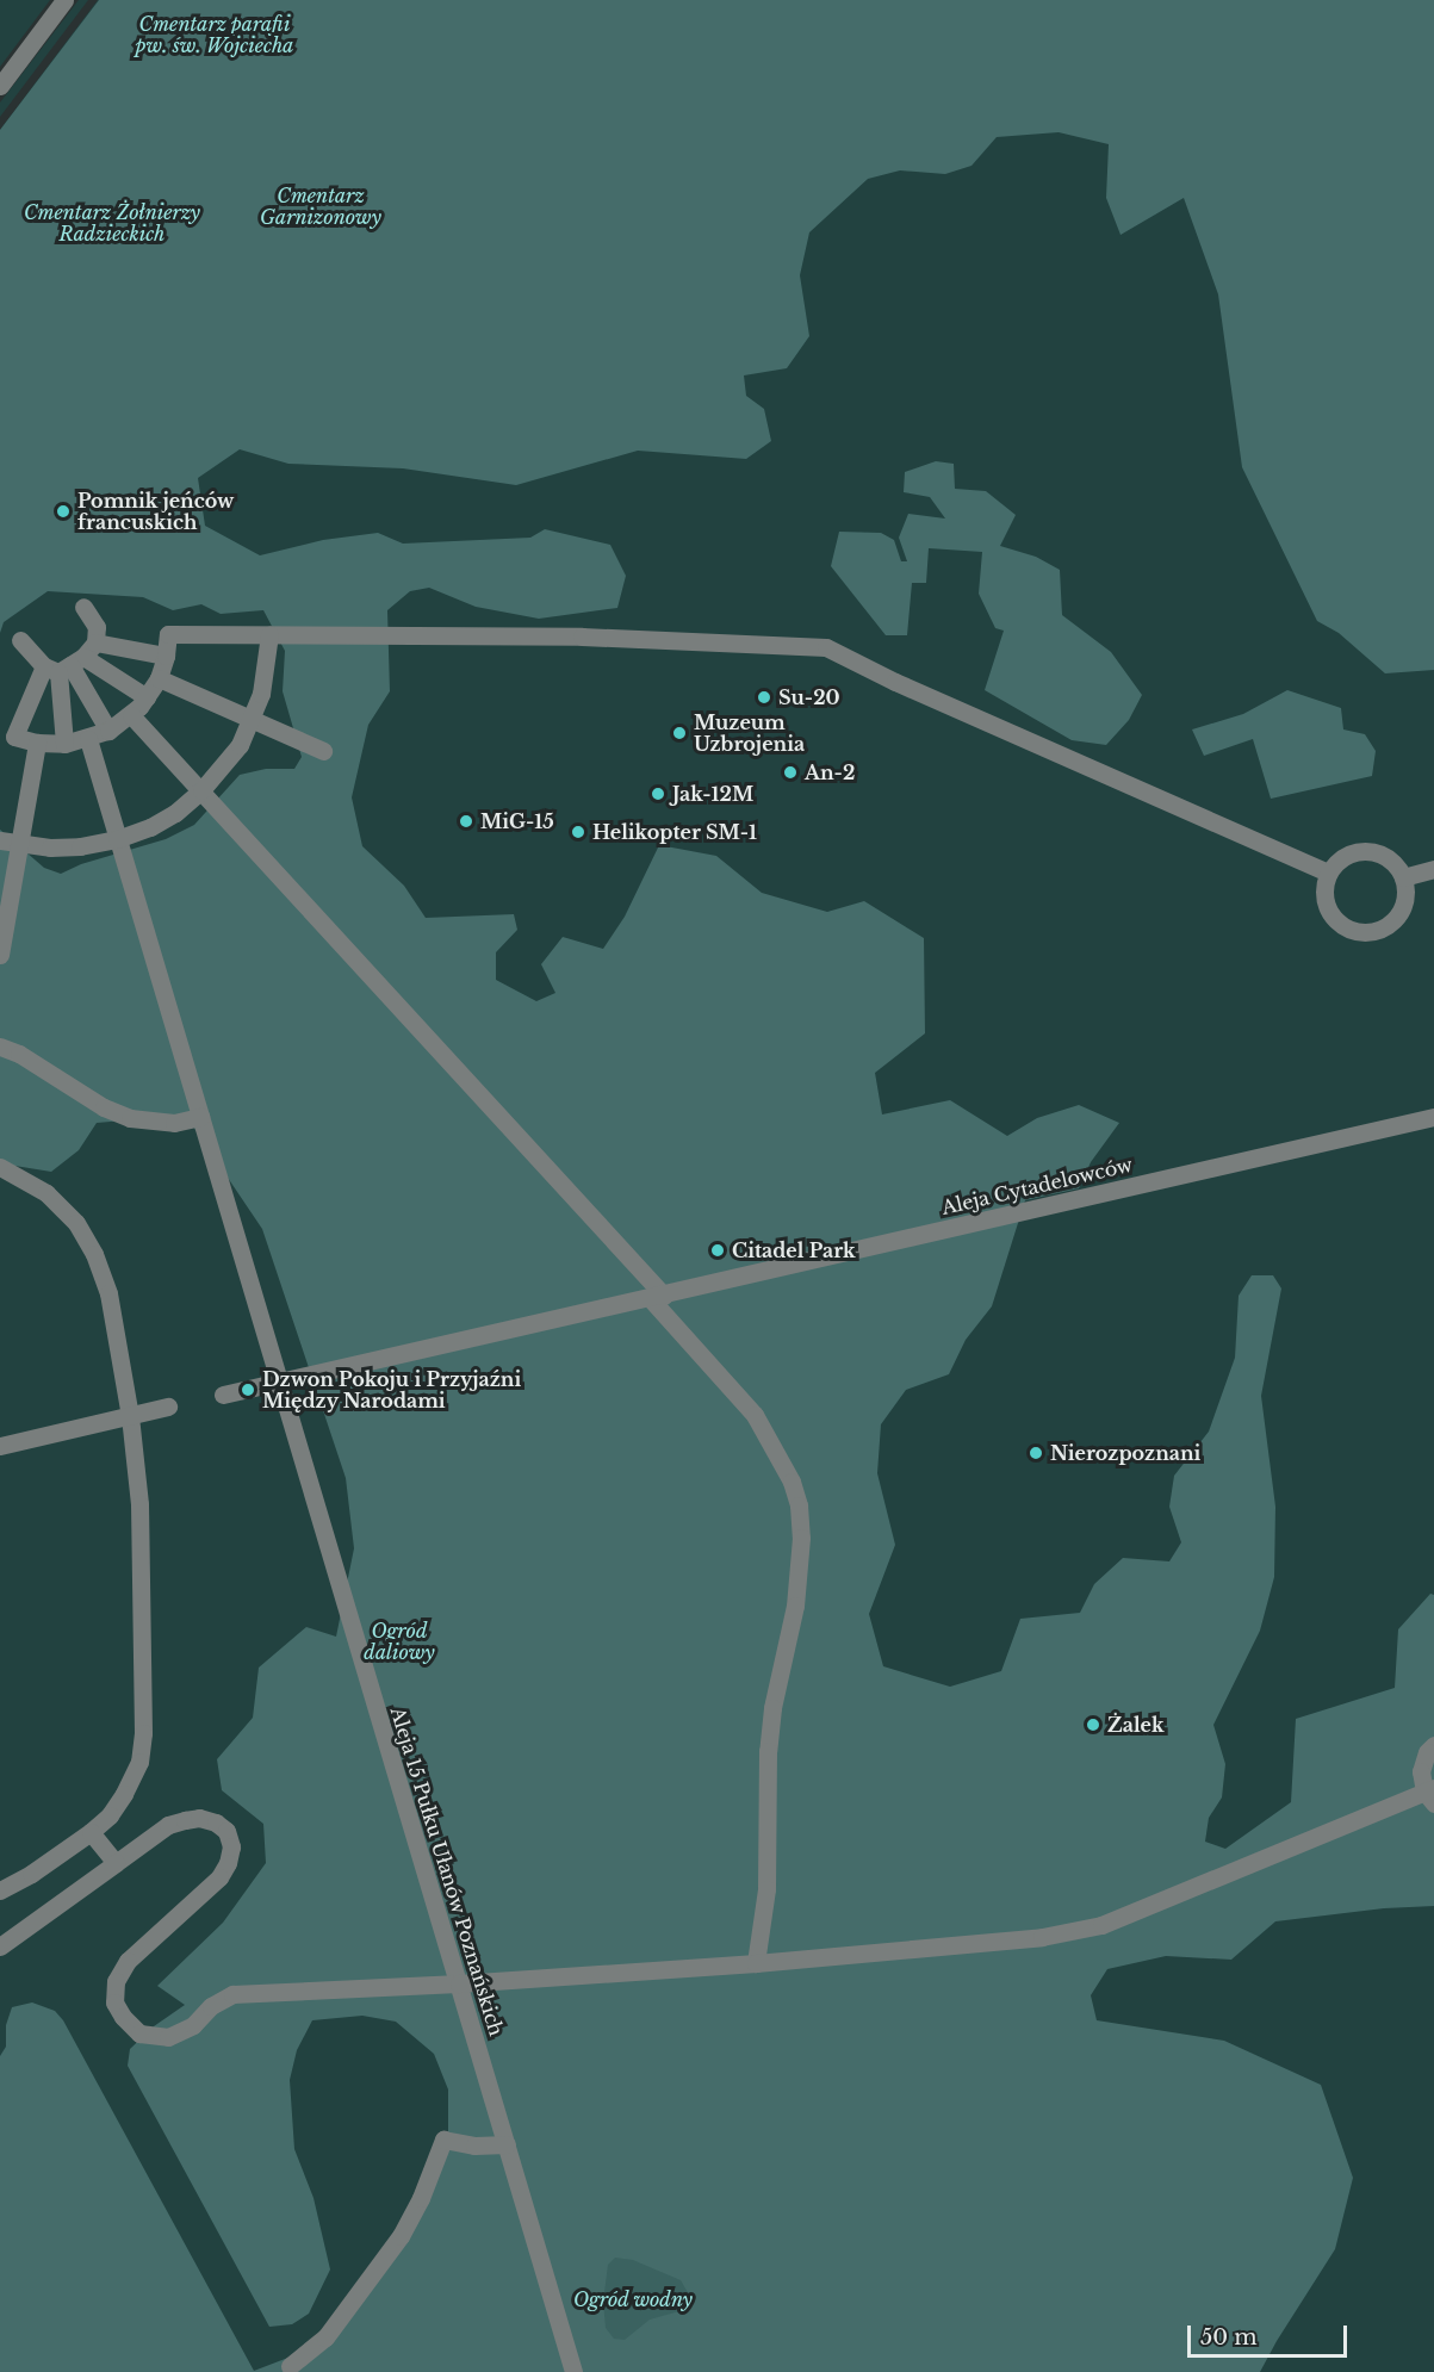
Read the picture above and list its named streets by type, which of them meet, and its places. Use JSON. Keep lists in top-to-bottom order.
{
  "streets": {
    "street": ["Aleja Cytadelowców", "Aleja 15 Pułku Ułanów Poznańskich"]
  },
  "crossings": [
    ["Aleja Cytadelowców", "Aleja 15 Pułku Ułanów Poznańskich"]
  ],
  "parks": [
    "Cmentarz parafii pw. św. Wojciecha",
    "Cmentarz Garnizonowy",
    "Cmentarz Żołnierzy Radzieckich",
    "Ogród daliowy",
    "Ogród wodny"
  ],
  "places": [
    "Pomnik jeńców francuskich",
    "Su-20",
    "Muzeum Uzbrojenia",
    "An-2",
    "Jak-12M",
    "MiG-15",
    "Helikopter SM-1",
    "Citadel Park",
    "Dzwon Pokoju i Przyjaźni Między Narodami",
    "Nierozpoznani",
    "Żalek"
  ],
  "scale_bar": "50 m"
}
